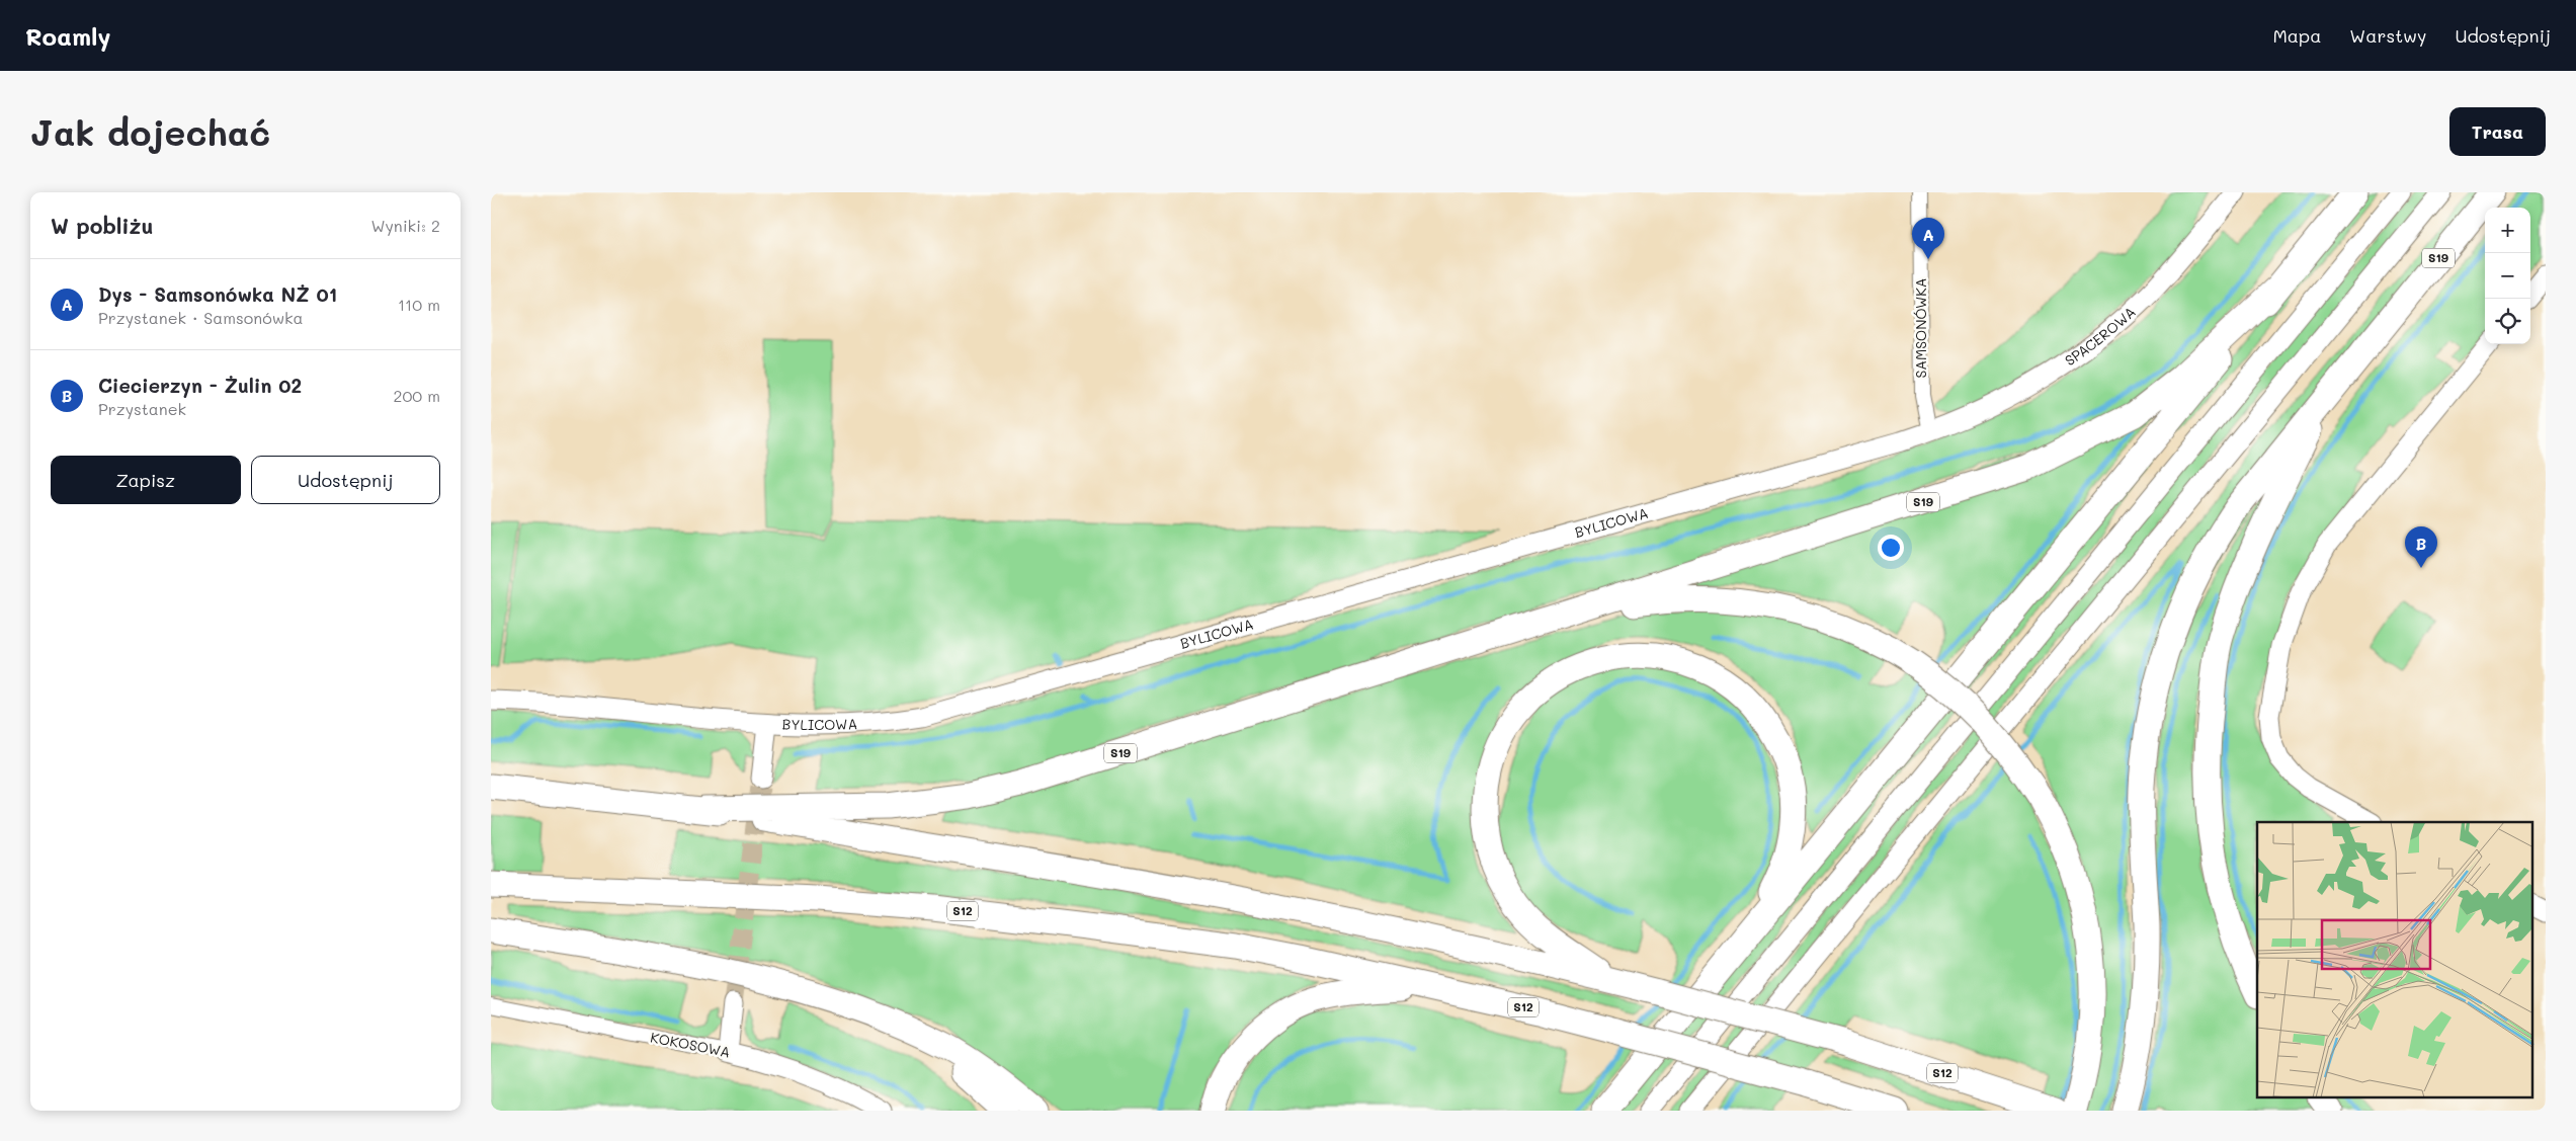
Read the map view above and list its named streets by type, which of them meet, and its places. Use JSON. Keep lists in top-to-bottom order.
{
  "streets": {
    "highway": ["S19", "S12"],
    "street": [
      "SAMSONÓWKA",
      "SPACEROWA",
      "BYLICOWA",
      "KOKOSOWA"
    ]
  },
  "crossings": [
    ["S19", "S12"],
    ["SAMSONÓWKA", "SPACEROWA"],
    ["SAMSONÓWKA", "BYLICOWA"],
    ["SPACEROWA", "BYLICOWA"]
  ],
  "page": {
    "header": "Roamly",
    "nav": ["Mapa", "Warstwy", "Udostępnij"],
    "buttons": [
      "Trasa",
      ["Zapisz", "Udostępnij"]
    ],
    "title": "Jak dojechać",
    "heading": ["W pobliżu", "Wyniki: 2"],
    "map_buttons": ["+", "−"],
    "pins": ["A", "B"],
    "list": [
      {
        "mark": "A",
        "name": "Dys - Samsonówka NŻ 01",
        "note": "Przystanek · Samsonówka",
        "value": "110 m"
      },
      {
        "mark": "B",
        "name": "Ciecierzyn - Żulin 02",
        "note": "Przystanek",
        "value": "200 m"
      }
    ]
  }
}
